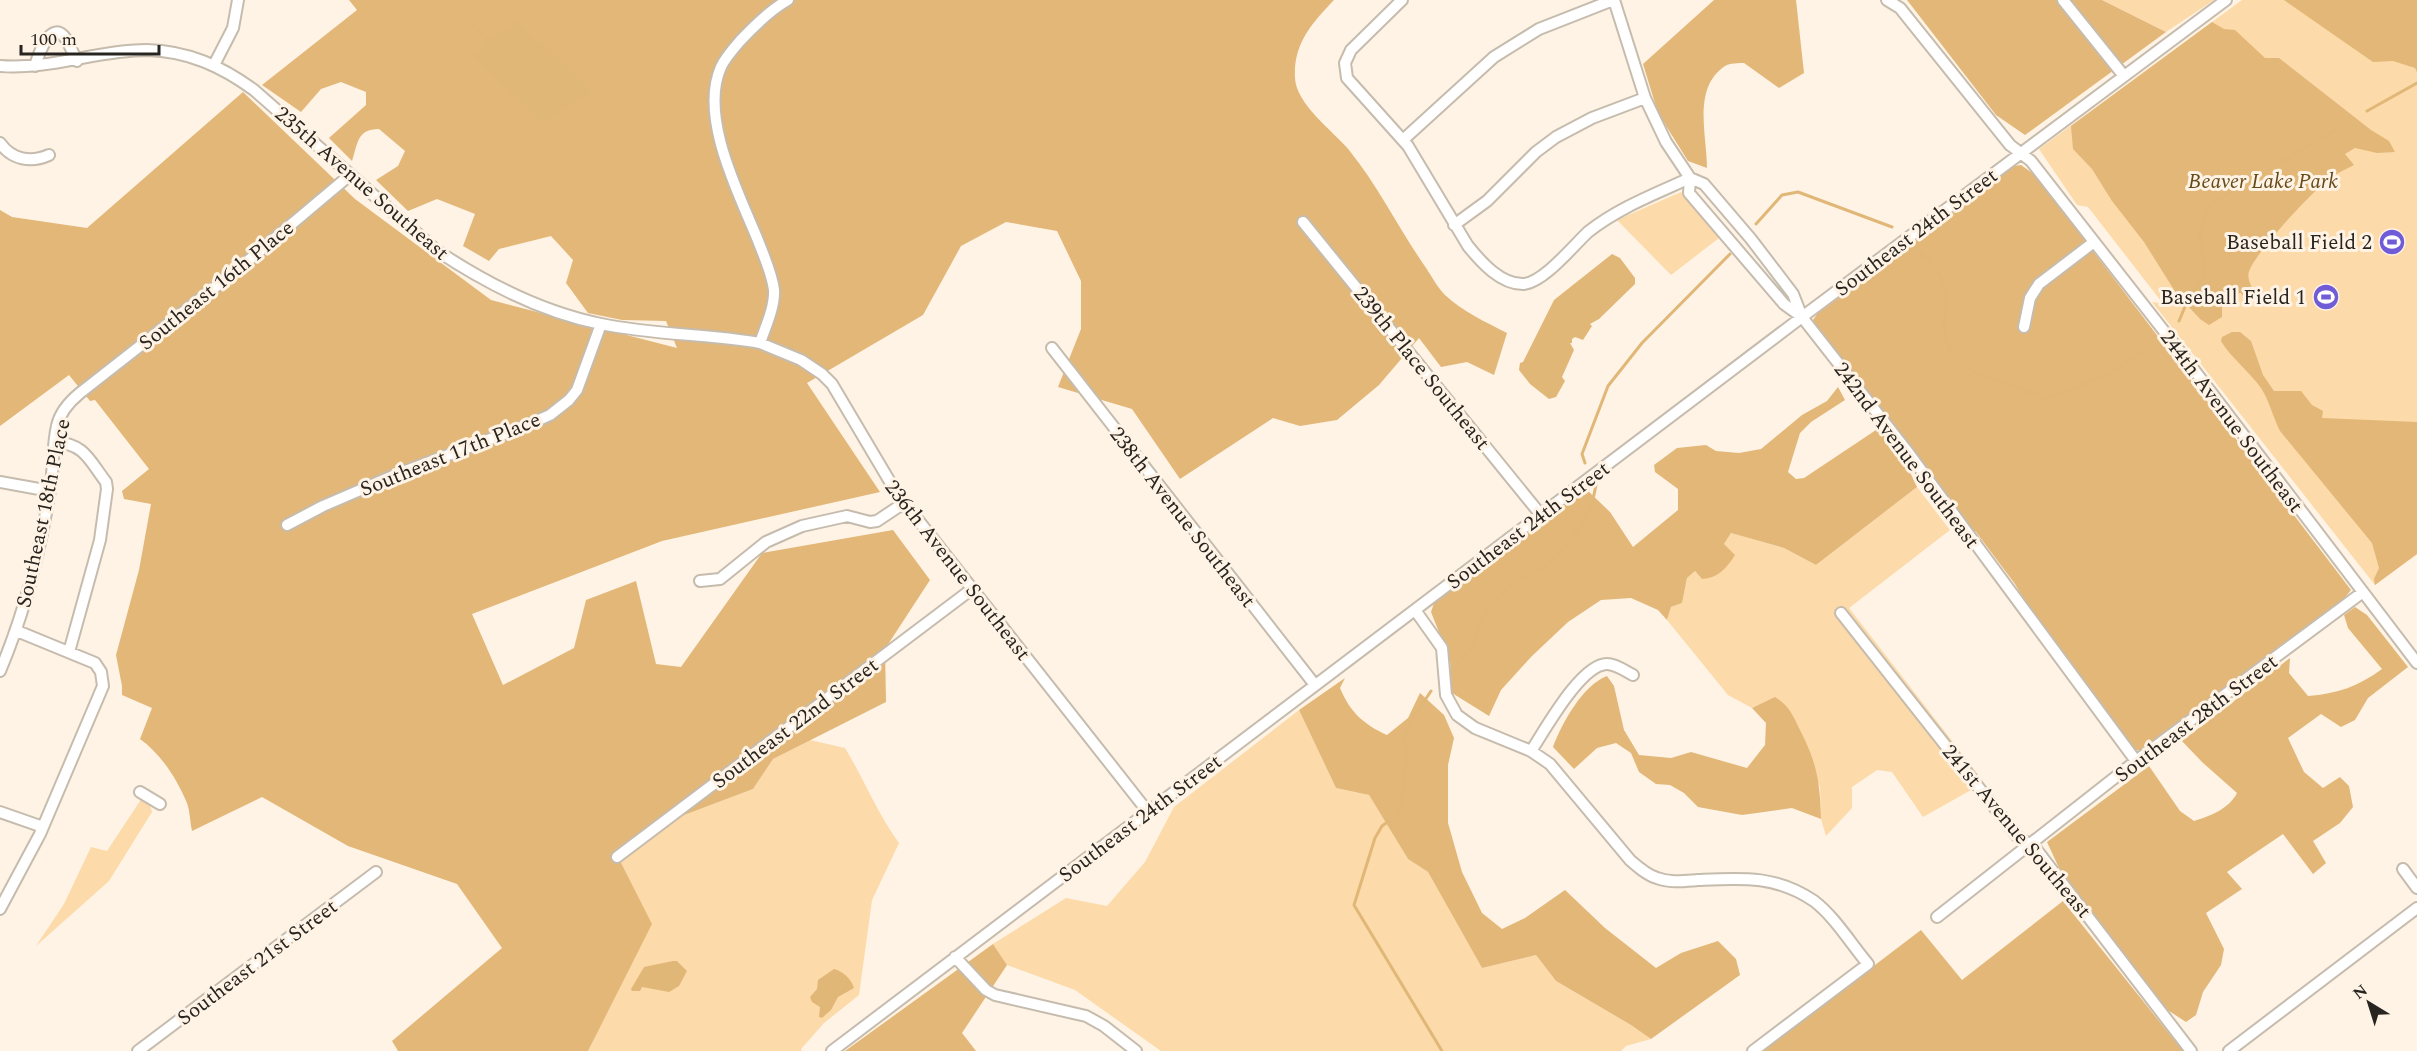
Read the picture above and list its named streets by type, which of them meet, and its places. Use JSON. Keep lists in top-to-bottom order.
{
  "streets": {
    "street": [
      "235th Avenue Southeast",
      "Southeast 24th Street",
      "Southeast 16th Place",
      "239th Place Southeast",
      "244th Avenue Southeast",
      "Southeast 17th Place",
      "242nd Avenue Southeast",
      "Southeast 18th Place",
      "238th Avenue Southeast",
      "236th Avenue Southeast",
      "Southeast 28th Street",
      "Southeast 22nd Street",
      "241st Avenue Southeast",
      "Southeast 21st Street"
    ]
  },
  "crossings": [
    ["235th Avenue Southeast", "Southeast 16th Place"],
    ["235th Avenue Southeast", "Southeast 17th Place"],
    ["235th Avenue Southeast", "236th Avenue Southeast"],
    ["Southeast 24th Street", "239th Place Southeast"],
    ["Southeast 24th Street", "244th Avenue Southeast"],
    ["Southeast 24th Street", "242nd Avenue Southeast"],
    ["Southeast 24th Street", "238th Avenue Southeast"],
    ["Southeast 24th Street", "236th Avenue Southeast"],
    ["Southeast 16th Place", "Southeast 18th Place"],
    ["244th Avenue Southeast", "Southeast 28th Street"],
    ["242nd Avenue Southeast", "Southeast 28th Street"],
    ["236th Avenue Southeast", "Southeast 22nd Street"],
    ["Southeast 28th Street", "241st Avenue Southeast"]
  ],
  "parks": ["Beaver Lake Park"],
  "places": {
    "sports": ["Baseball Field 2", "Baseball Field 1"]
  },
  "scale_bar": "100 m",
  "north": "top left"
}
